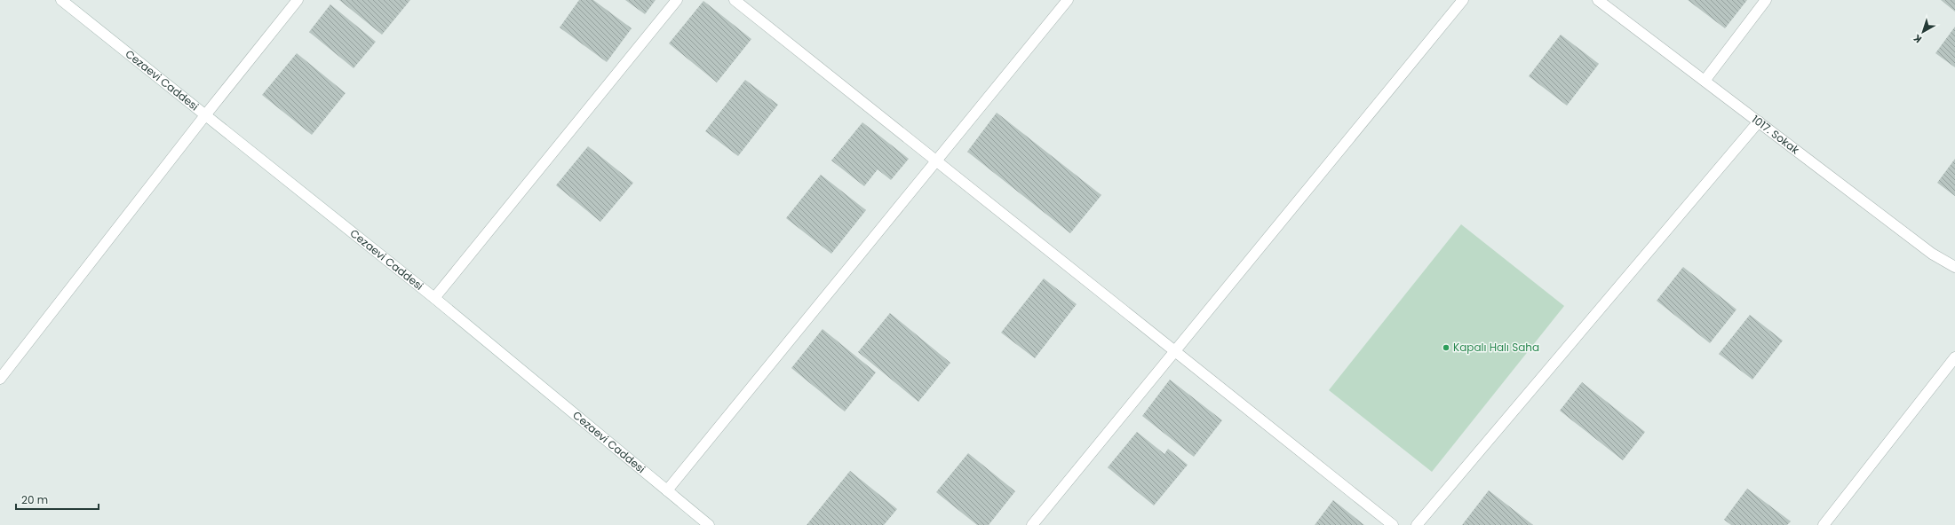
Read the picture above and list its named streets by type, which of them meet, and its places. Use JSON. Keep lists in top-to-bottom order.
{
  "streets": {
    "street": ["Cezaevi Caddesi", "1017. Sokak"]
  },
  "places": ["Kapalı Halı Saha"],
  "scale_bar": "20 m",
  "north": "bottom left"
}
